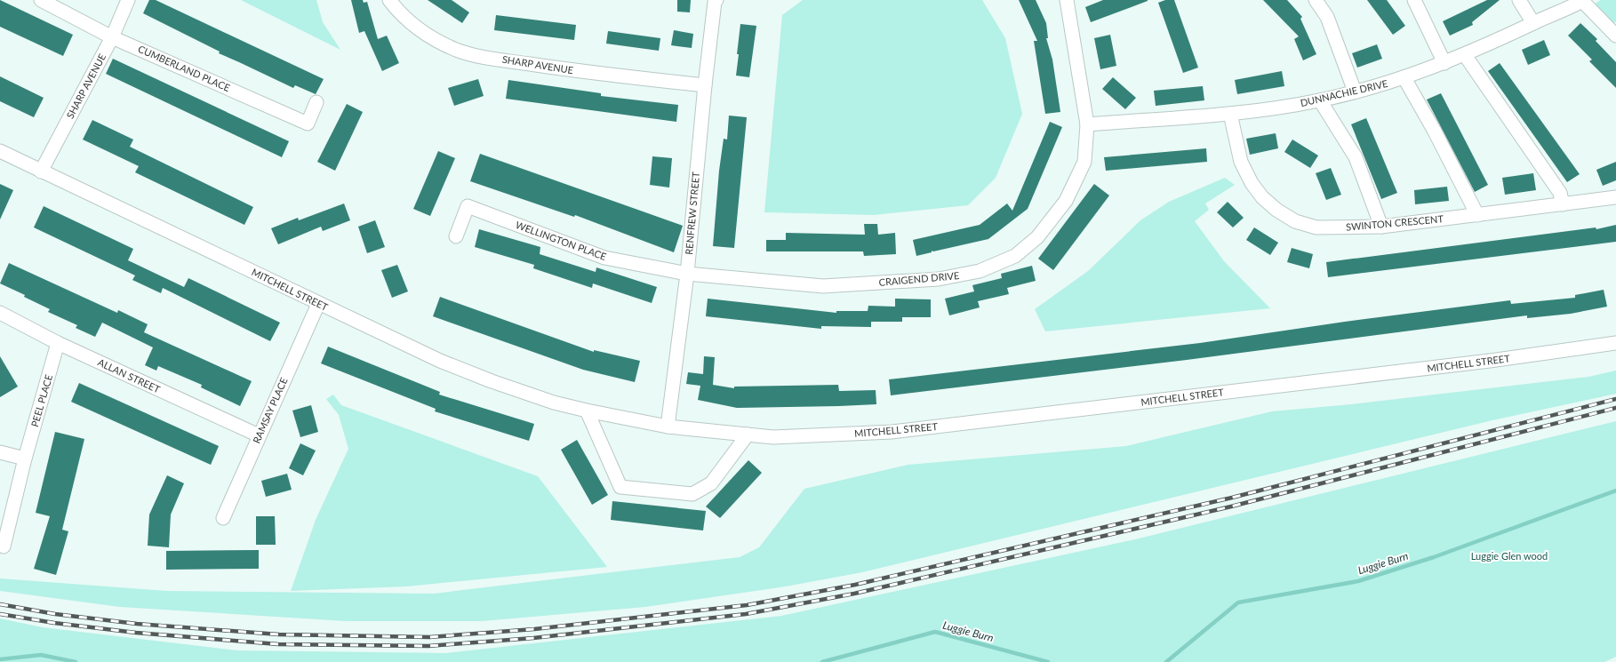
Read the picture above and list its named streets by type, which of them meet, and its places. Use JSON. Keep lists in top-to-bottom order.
{
  "streets": {
    "street": [
      "SHARP AVENUE",
      "CUMBERLAND PLACE",
      "DUNNACHIE DRIVE",
      "RENFREW STREET",
      "SWINTON CRESCENT",
      "WELLINGTON PLACE",
      "CRAIGEND DRIVE",
      "MITCHELL STREET",
      "ALLAN STREET",
      "PEEL PLACE",
      "RAMSAY PLACE"
    ]
  },
  "crossings": [
    ["SHARP AVENUE", "CUMBERLAND PLACE"],
    ["SHARP AVENUE", "RENFREW STREET"],
    ["SHARP AVENUE", "MITCHELL STREET"],
    ["DUNNACHIE DRIVE", "SWINTON CRESCENT"],
    ["DUNNACHIE DRIVE", "CRAIGEND DRIVE"],
    ["RENFREW STREET", "WELLINGTON PLACE"],
    ["RENFREW STREET", "CRAIGEND DRIVE"],
    ["RENFREW STREET", "MITCHELL STREET"],
    ["WELLINGTON PLACE", "CRAIGEND DRIVE"],
    ["MITCHELL STREET", "RAMSAY PLACE"],
    ["ALLAN STREET", "PEEL PLACE"],
    ["ALLAN STREET", "RAMSAY PLACE"]
  ],
  "water": ["Luggie Burn"],
  "parks": ["Luggie Glen wood"]
}
